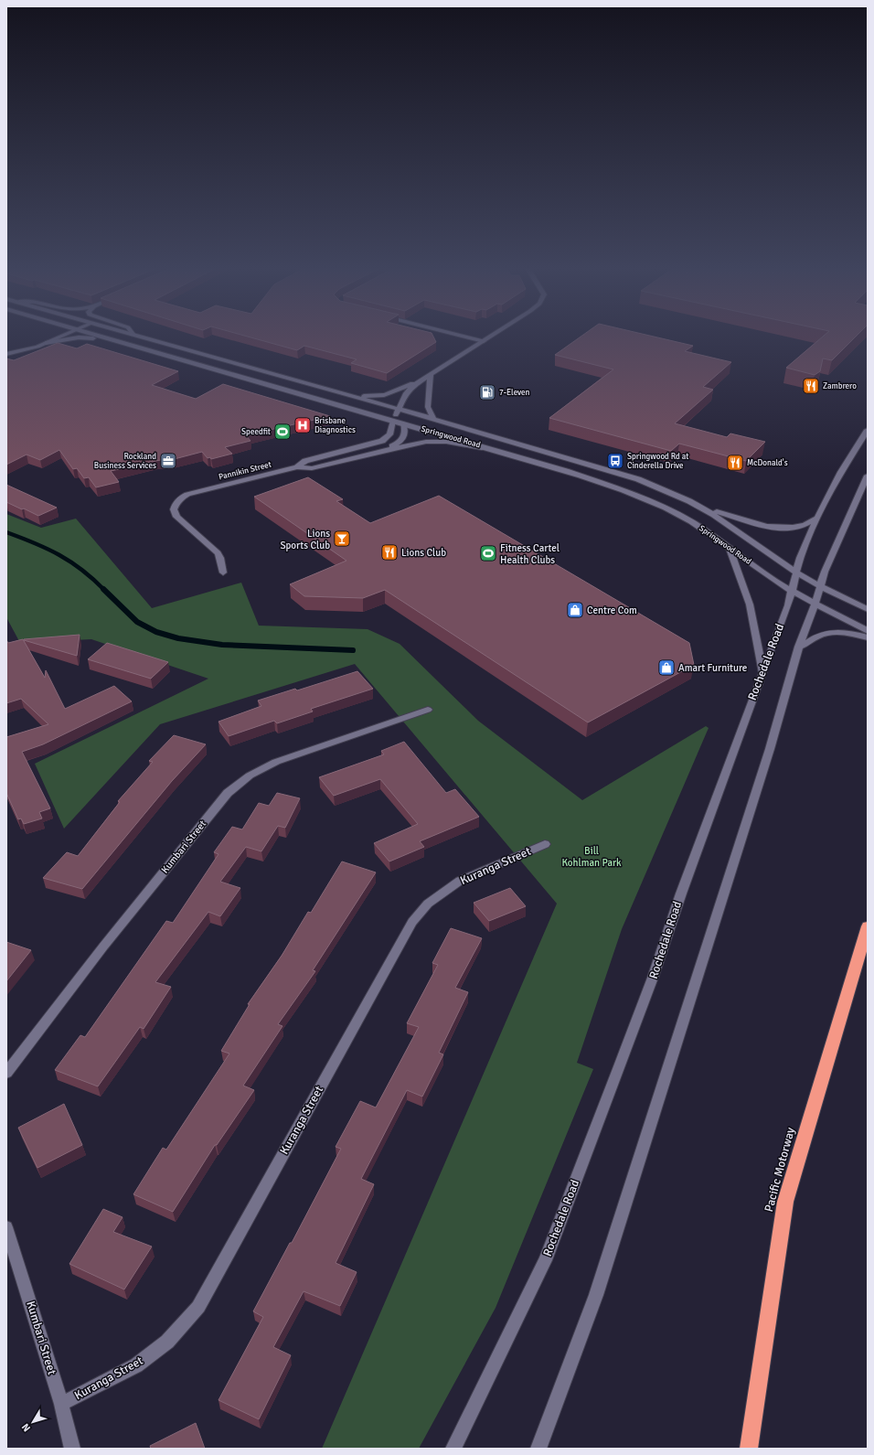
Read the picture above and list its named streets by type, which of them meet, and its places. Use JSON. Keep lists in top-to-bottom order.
{
  "streets": {
    "highway": ["Pacific Motorway"],
    "main road": [
      "Springwood Road",
      "Pannikin Street",
      "Rochedale Road",
      "Kumbari Street",
      "Kuranga Street"
    ]
  },
  "crossings": [
    ["Springwood Road", "Pannikin Street"],
    ["Springwood Road", "Rochedale Road"],
    ["Kumbari Street", "Kuranga Street"]
  ],
  "parks": ["Bill Kohlman Park"],
  "places": {
    "restaurant": ["Zambrero", "McDonald's", "Lions Club"],
    "fuel station": ["7-Eleven"],
    "hospital": ["Brisbane Diagnostics"],
    "sports": ["Speedfit", "Fitness Cartel Health Clubs"],
    "office": ["Rockland Business Services"],
    "bus stop": ["Springwood Rd at Cinderella Drive"],
    "bar": ["Lions Sports Club"],
    "shop": ["Centre Com", "Amart Furniture"]
  },
  "north": "bottom left"
}
